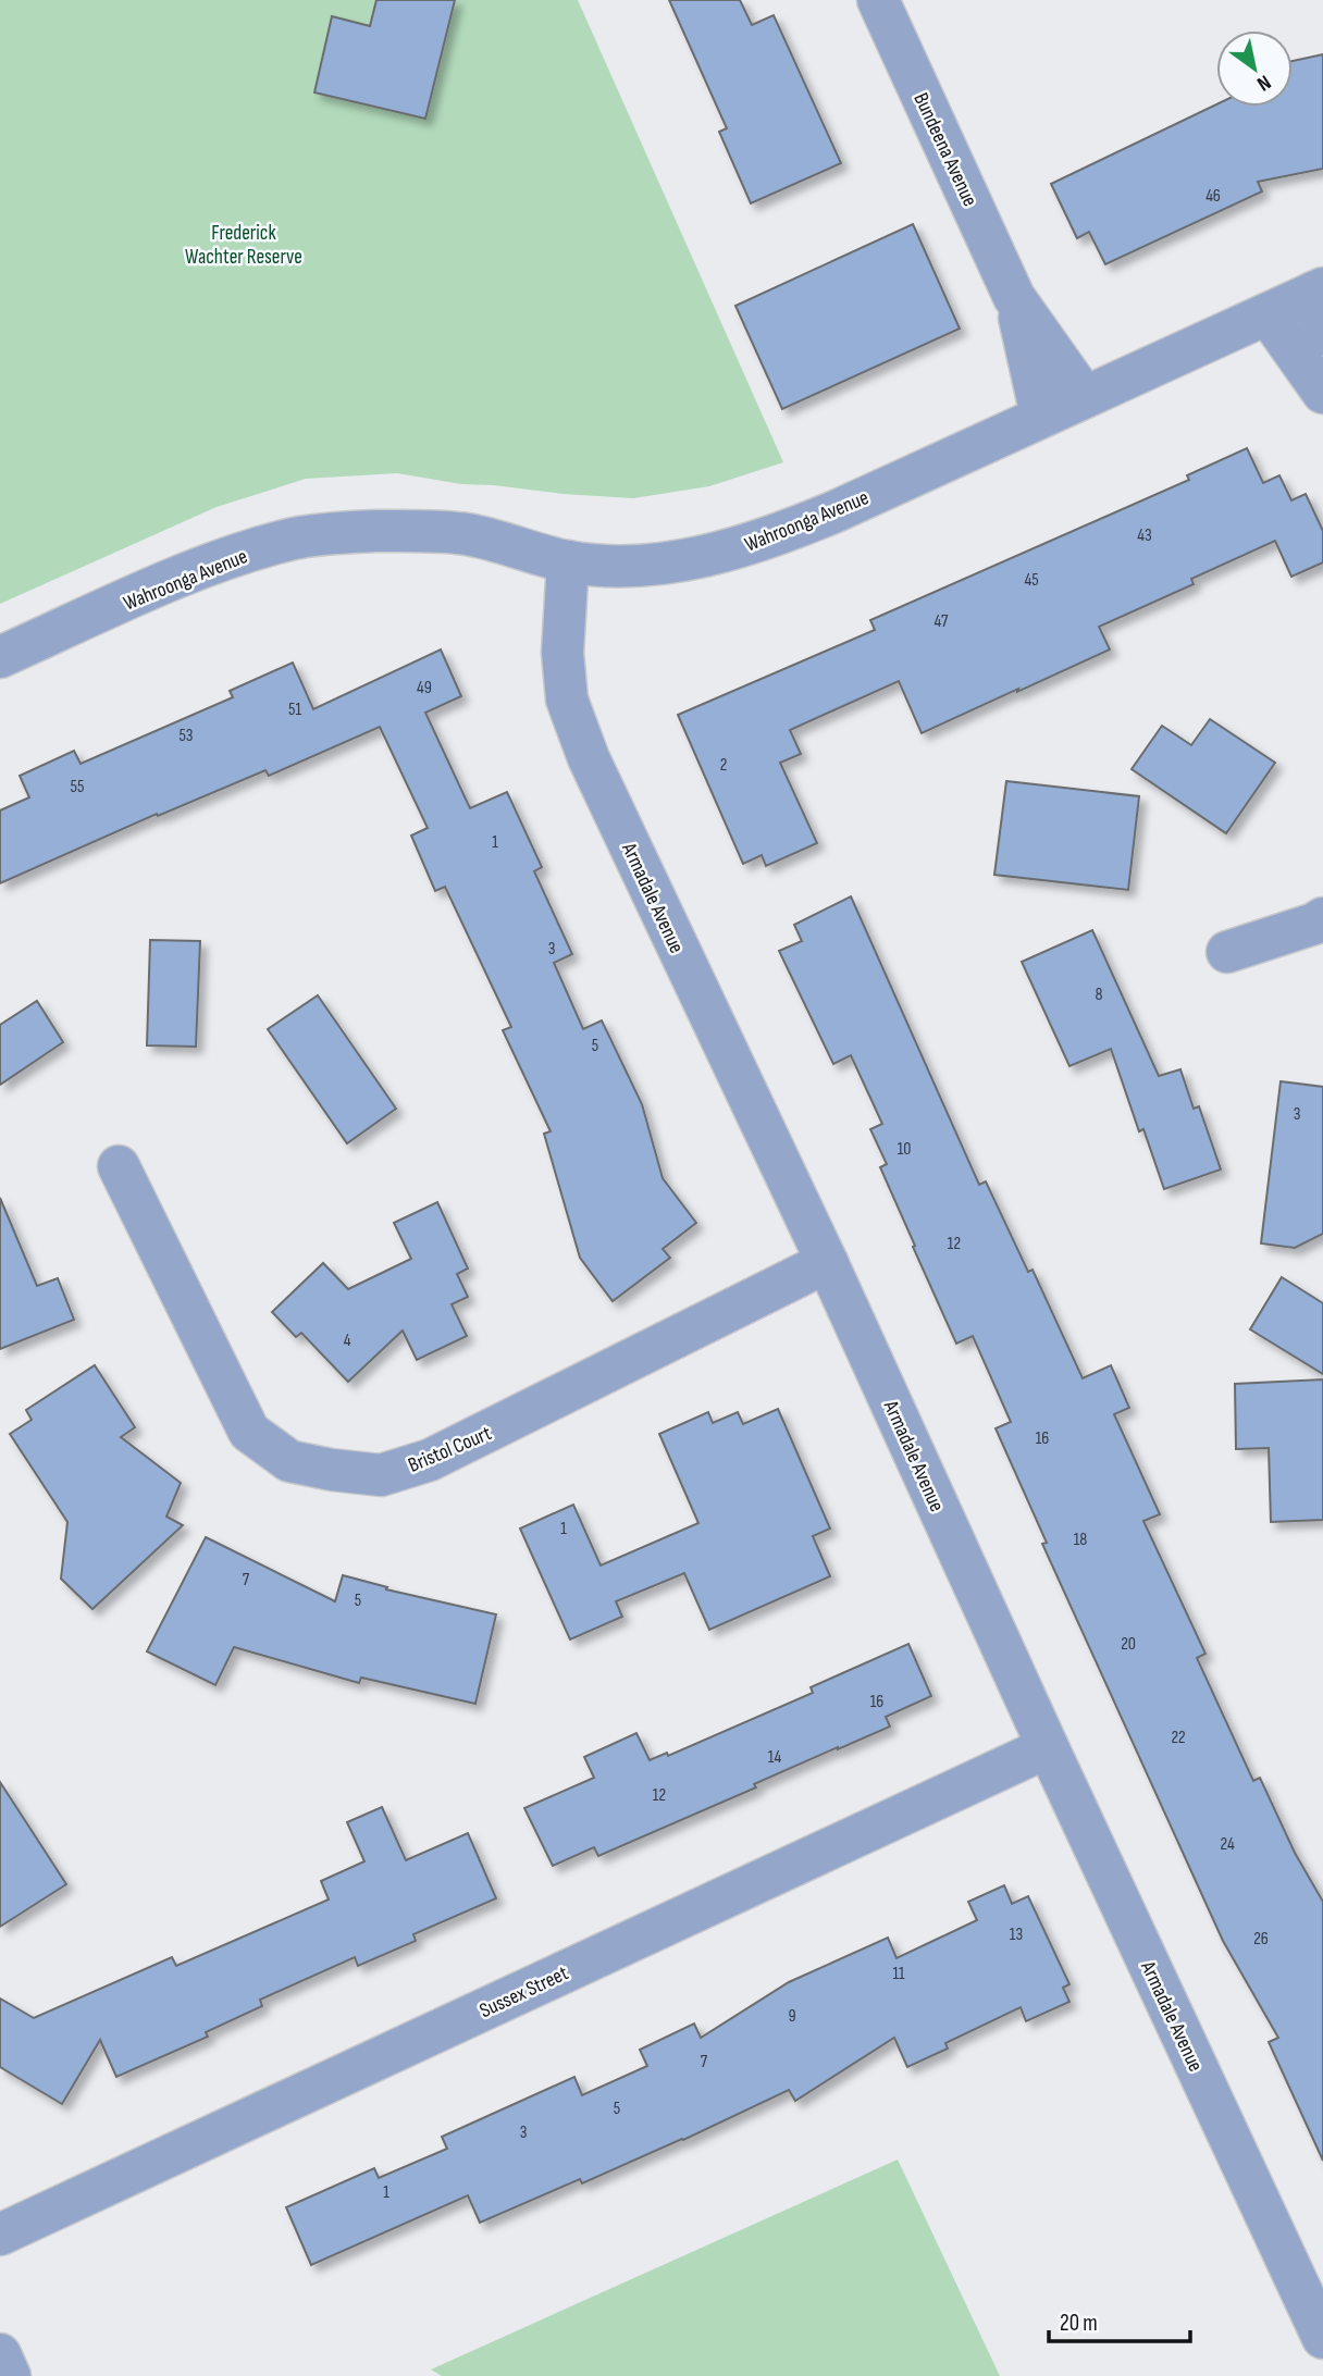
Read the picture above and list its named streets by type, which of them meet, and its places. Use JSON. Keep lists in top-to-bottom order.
{
  "streets": {
    "street": [
      "Bundeena Avenue",
      "Wahroonga Avenue",
      "Armadale Avenue",
      "Bristol Court",
      "Sussex Street"
    ]
  },
  "crossings": [
    ["Bundeena Avenue", "Wahroonga Avenue"],
    ["Wahroonga Avenue", "Armadale Avenue"],
    ["Armadale Avenue", "Bristol Court"],
    ["Armadale Avenue", "Sussex Street"]
  ],
  "parks": ["Frederick Wachter Reserve"],
  "house_numbers": [
    "46",
    "43",
    "45",
    "47",
    "49",
    "51",
    "53",
    "2",
    "55",
    "1",
    "3",
    "8",
    "5",
    "3",
    "10",
    "12",
    "4",
    "16",
    "1",
    "18",
    "7",
    "5",
    "20",
    "16",
    "22",
    "14",
    "12",
    "24",
    "13",
    "26",
    "11",
    "9",
    "7",
    "5",
    "3",
    "1"
  ],
  "scale_bar": "20 m",
  "north": "bottom right"
}
